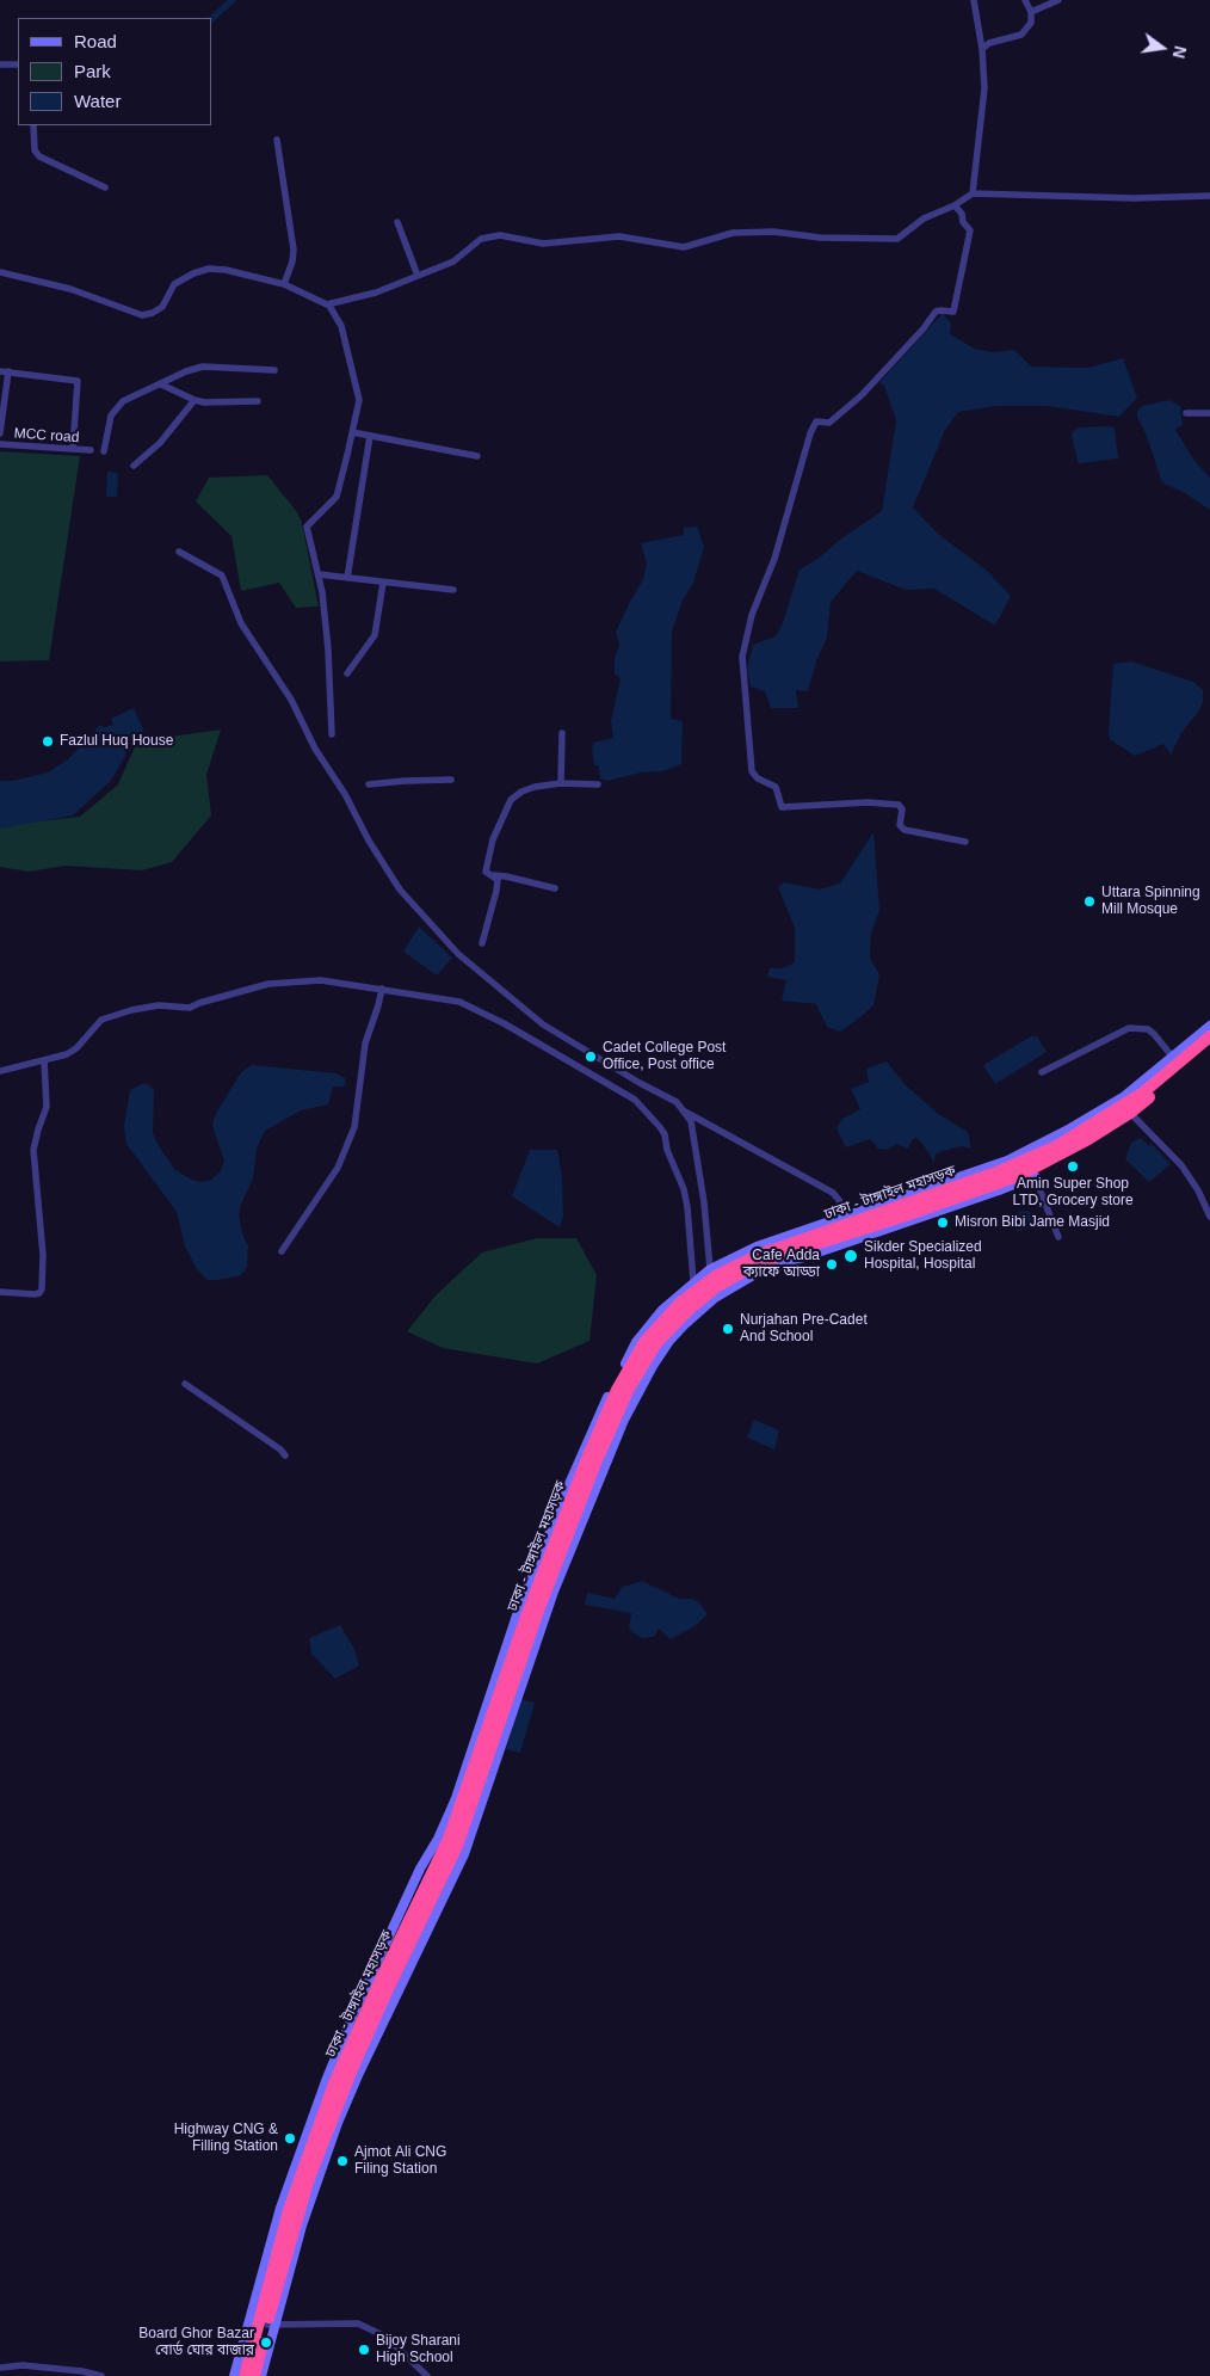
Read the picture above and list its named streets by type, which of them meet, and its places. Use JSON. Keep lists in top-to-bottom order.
{
  "streets": {
    "highway": ["ঢাকা - টাঙ্গাইল মহাসড়ক"],
    "street": ["MCC road"]
  },
  "places": [
    "Fazlul Huq House",
    "Uttara Spinning Mill Mosque",
    "Cadet College Post Office, Post office",
    "Amin Super Shop LTD, Grocery store",
    "Misron Bibi Jame Masjid",
    "Sikder Specialized Hospital, Hospital",
    "Cafe Adda ক্যাফে আড্ডা",
    "Nurjahan Pre-Cadet And School",
    "Highway CNG & Filling Station",
    "Ajmot Ali CNG Filing Station",
    "Board Ghor Bazar বোর্ড ঘোর বাজার",
    "Bijoy Sharani High School"
  ],
  "legend": ["Road", "Park", "Water"],
  "north": "right"
}
